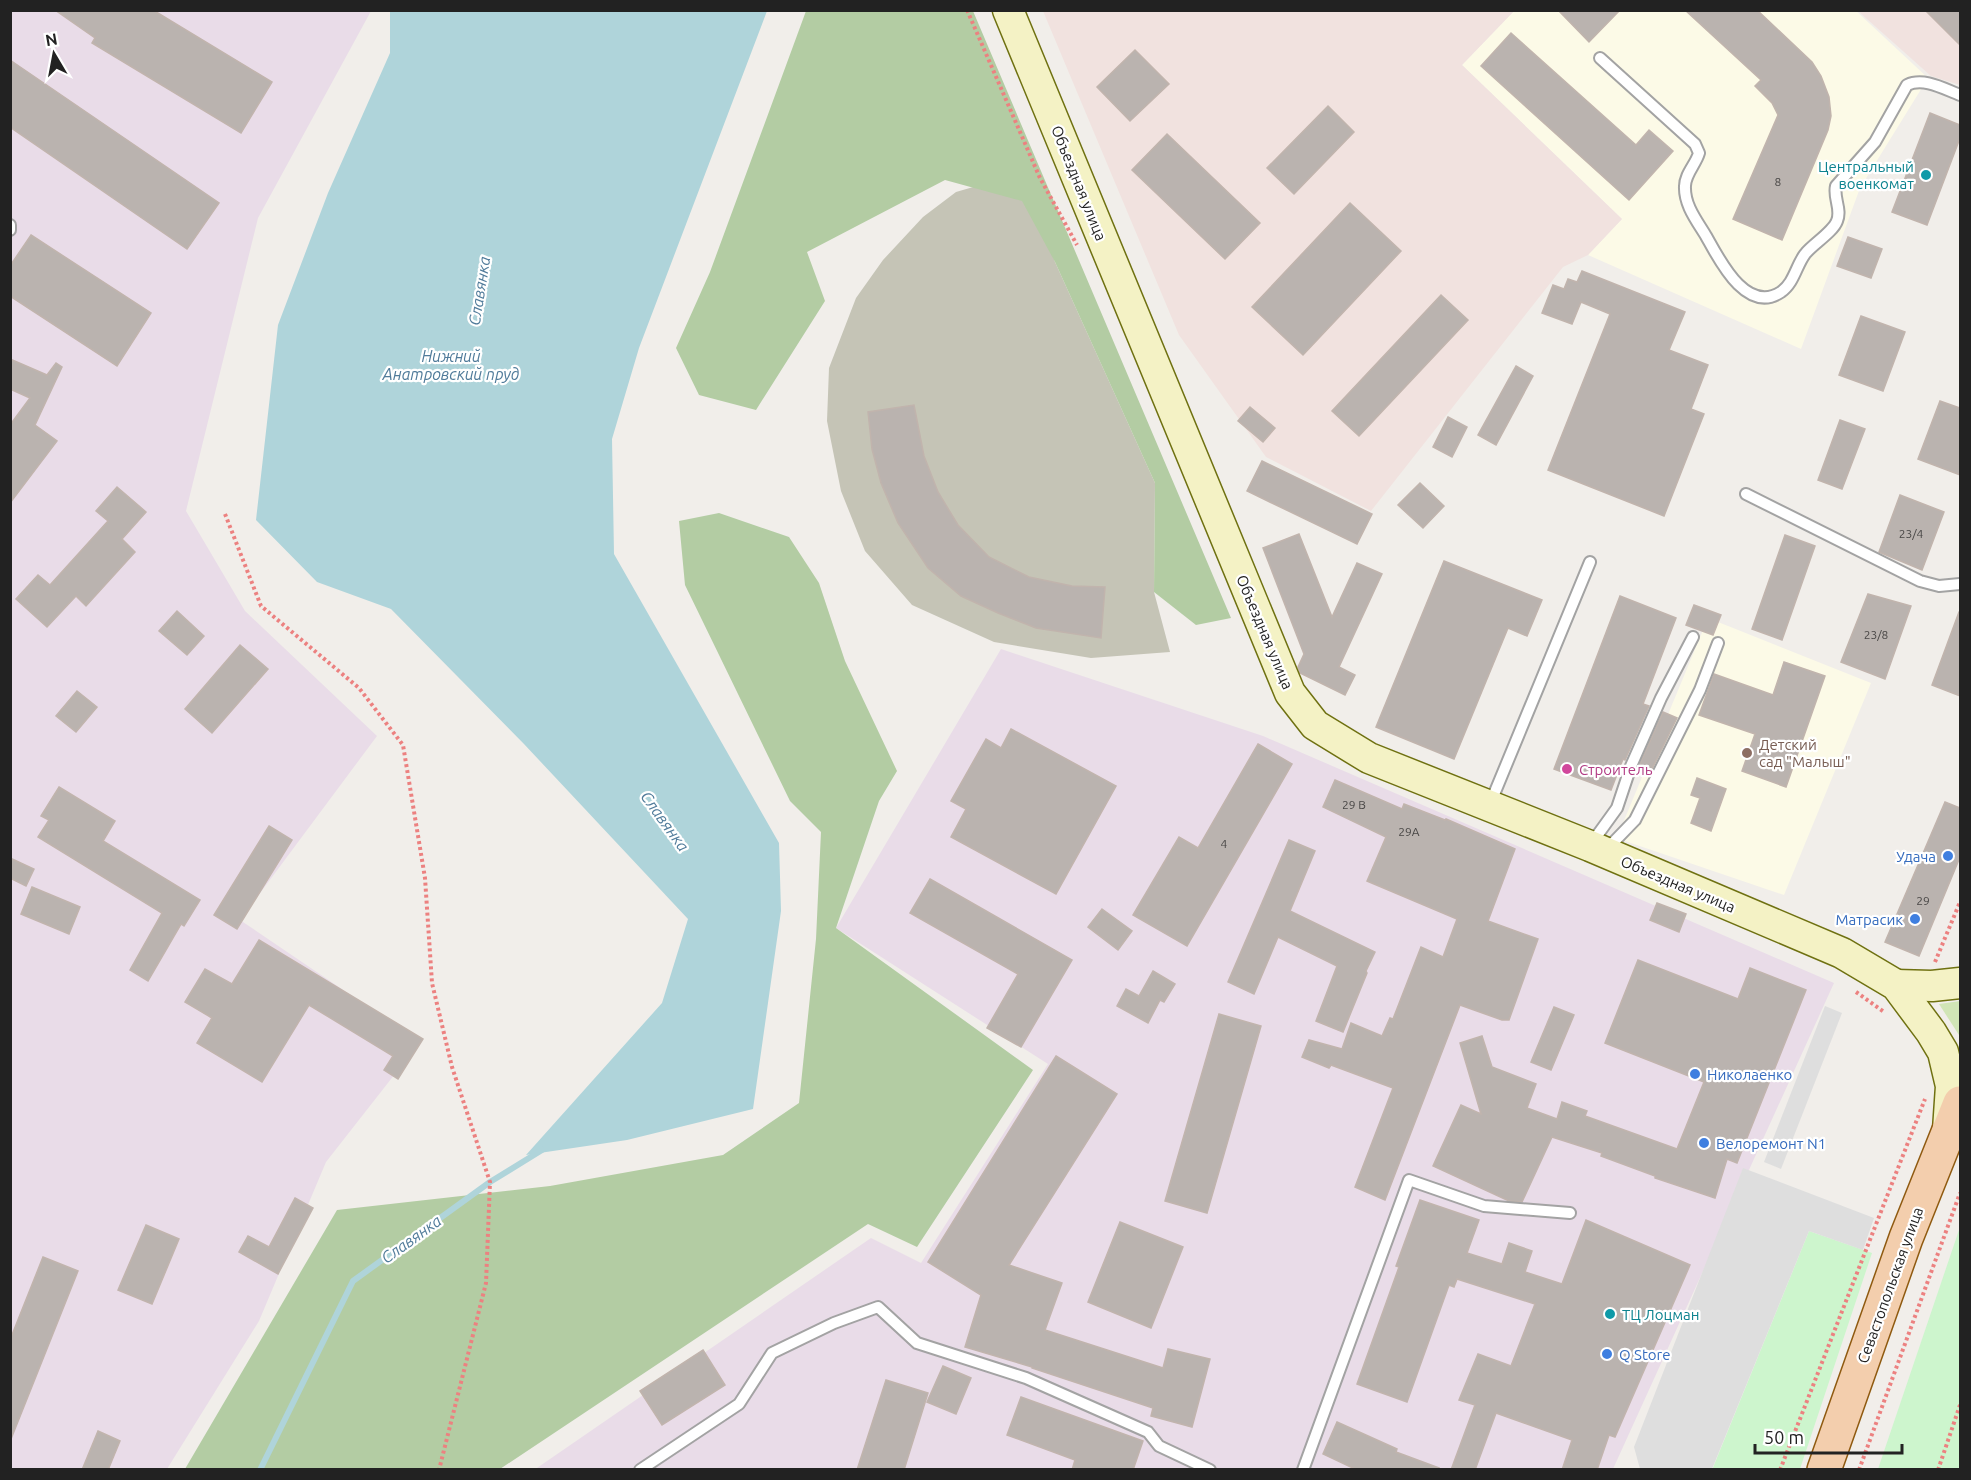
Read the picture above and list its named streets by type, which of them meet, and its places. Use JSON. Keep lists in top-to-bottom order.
{
  "streets": {
    "main road": ["Объездная улица", "Севастопольская улица"]
  },
  "crossings": [
    ["Объездная улица", "Севастопольская улица"]
  ],
  "water": ["Славянка", "Нижний Анатровский пруд"],
  "places": [
    "Центральный военкомат",
    "Детский сад \"Малыш\"",
    "Строитель",
    "Удача",
    "Матрасик",
    "Николаенко",
    "Велоремонт N1",
    "ТЦ Лоцман",
    "Q Store"
  ],
  "house_numbers": [
    "8",
    "23/4",
    "23/8",
    "29 В",
    "29А",
    "4",
    "29"
  ],
  "scale_bar": "50 m",
  "north": "top"
}
